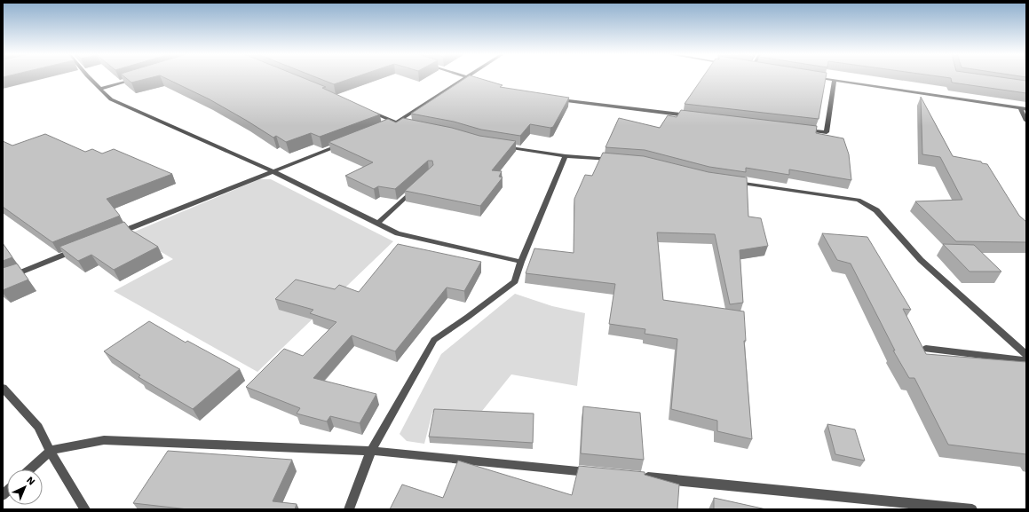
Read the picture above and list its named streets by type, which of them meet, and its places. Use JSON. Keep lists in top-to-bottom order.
{
  "north": "top right"
}
